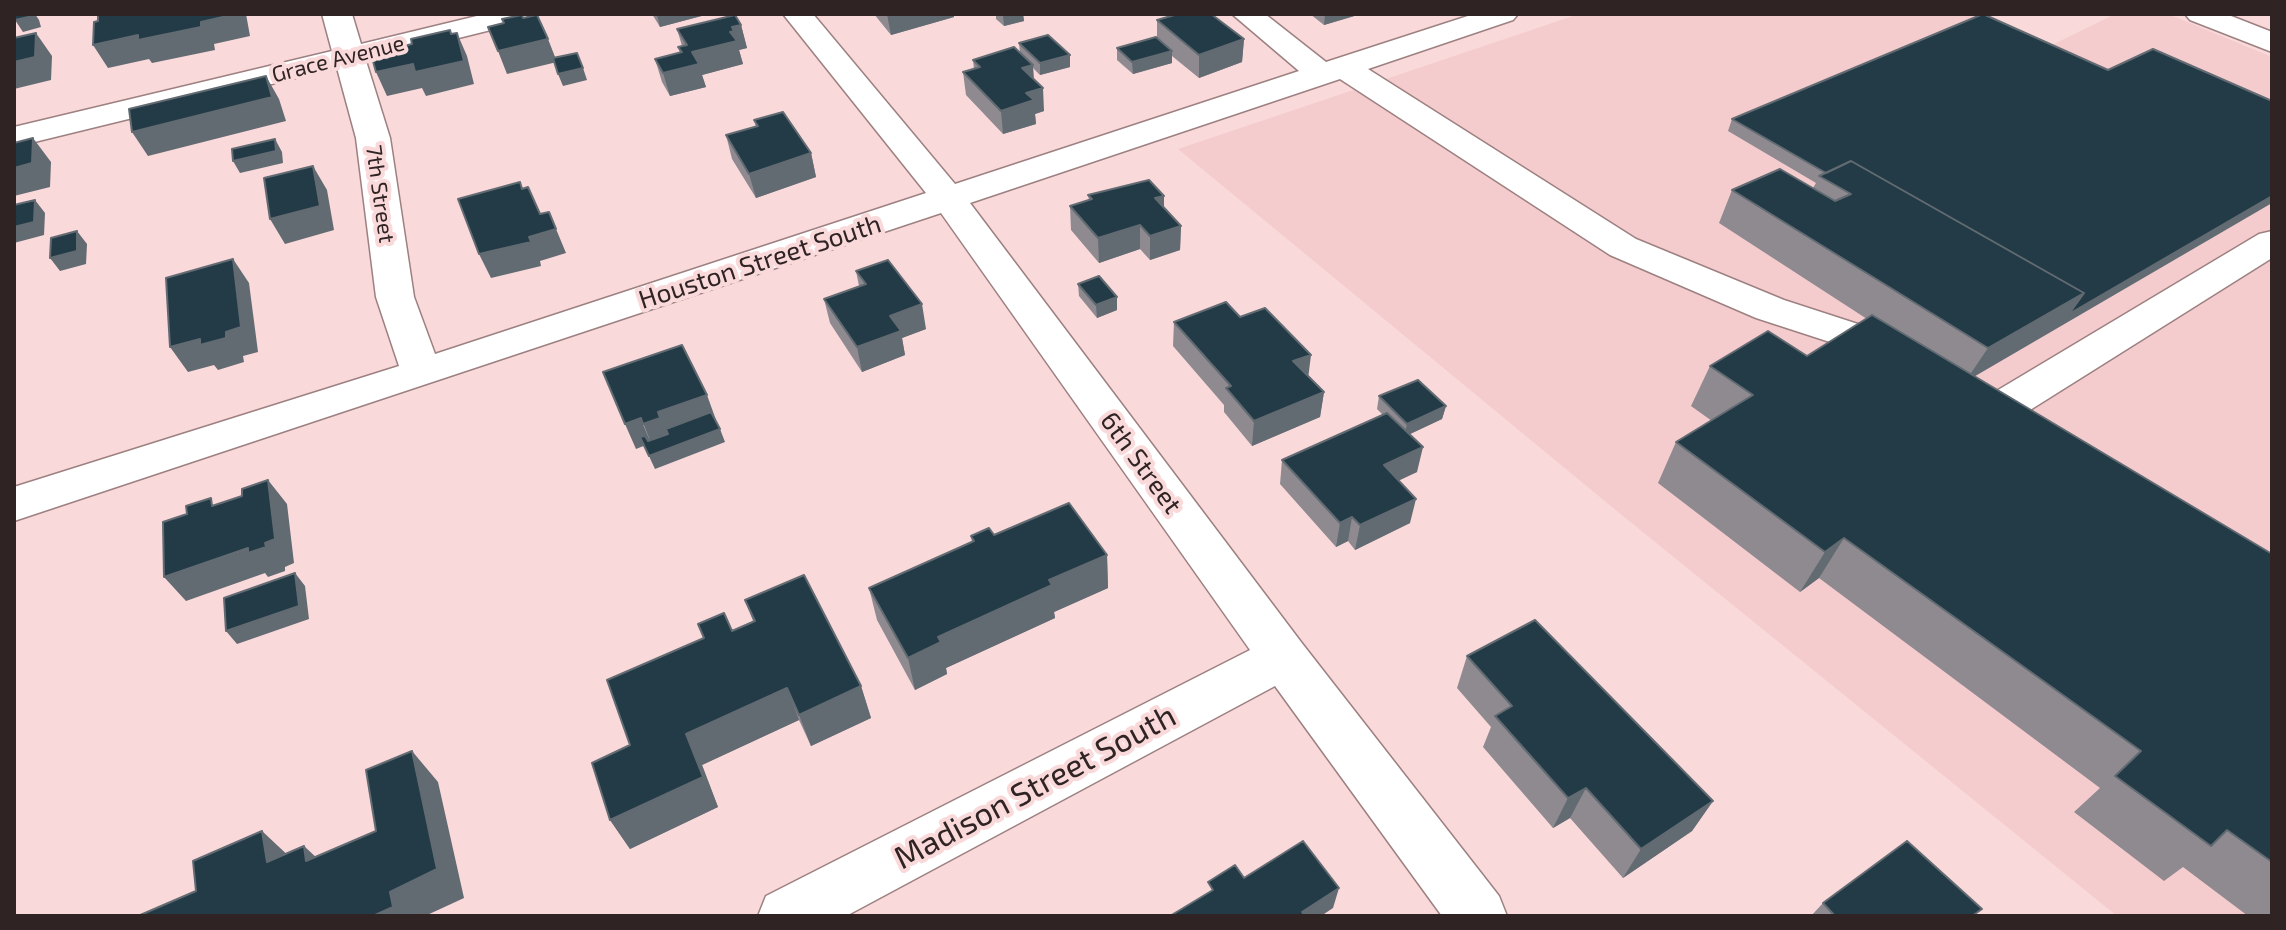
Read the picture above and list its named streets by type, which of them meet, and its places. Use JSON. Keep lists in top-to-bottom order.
{
  "streets": {
    "street": [
      "Grace Avenue",
      "7th Street",
      "Houston Street South",
      "6th Street",
      "Madison Street South"
    ]
  },
  "crossings": [
    ["Grace Avenue", "7th Street"],
    ["7th Street", "Houston Street South"],
    ["Houston Street South", "6th Street"],
    ["6th Street", "Madison Street South"]
  ]
}
